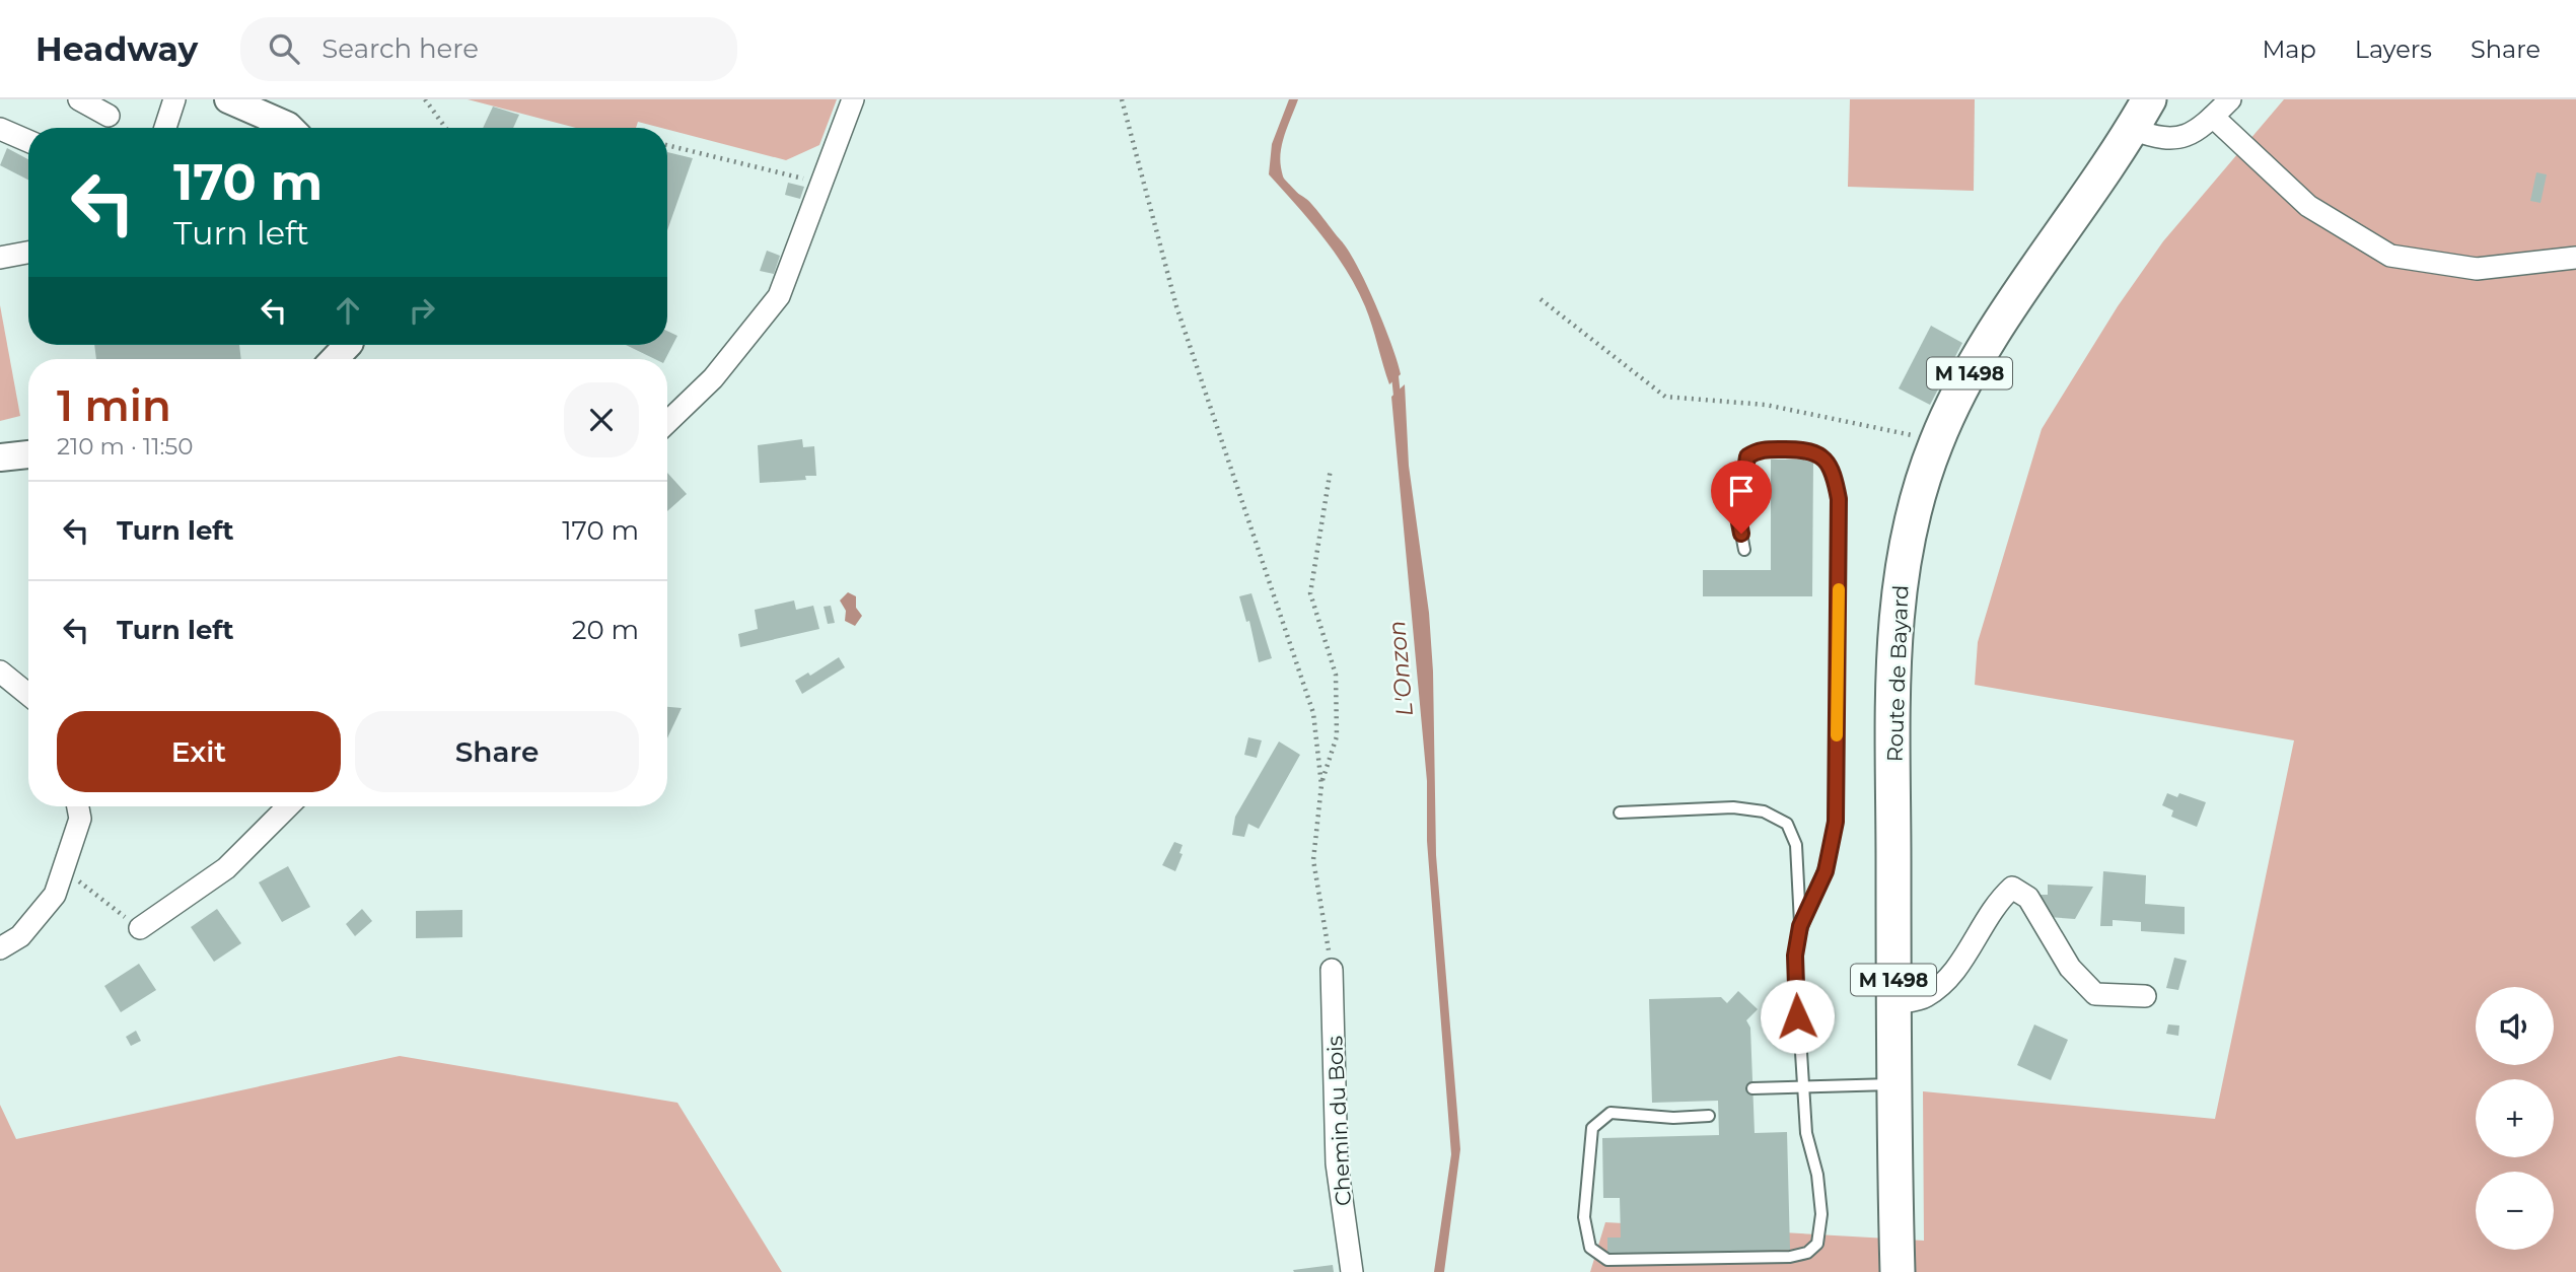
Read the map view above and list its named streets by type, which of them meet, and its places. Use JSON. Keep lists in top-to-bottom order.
{
  "streets": {
    "main road": ["M 1498", "Route de Bayard"],
    "street": ["Chemin du Bois"]
  },
  "water": ["L'Onzon"],
  "page": {
    "header": "Headway",
    "search": "Search here",
    "nav": ["Map", "Layers", "Share"],
    "turn": ["170 m", "Turn left"],
    "heading": ["1 min", "210 m · 11:50"],
    "list": [
      {
        "name": "Turn left",
        "value": "170 m"
      },
      {
        "name": "Turn left",
        "value": "20 m"
      }
    ],
    "buttons": ["Exit", "Share"],
    "map_buttons": ["+", "−"]
  }
}
